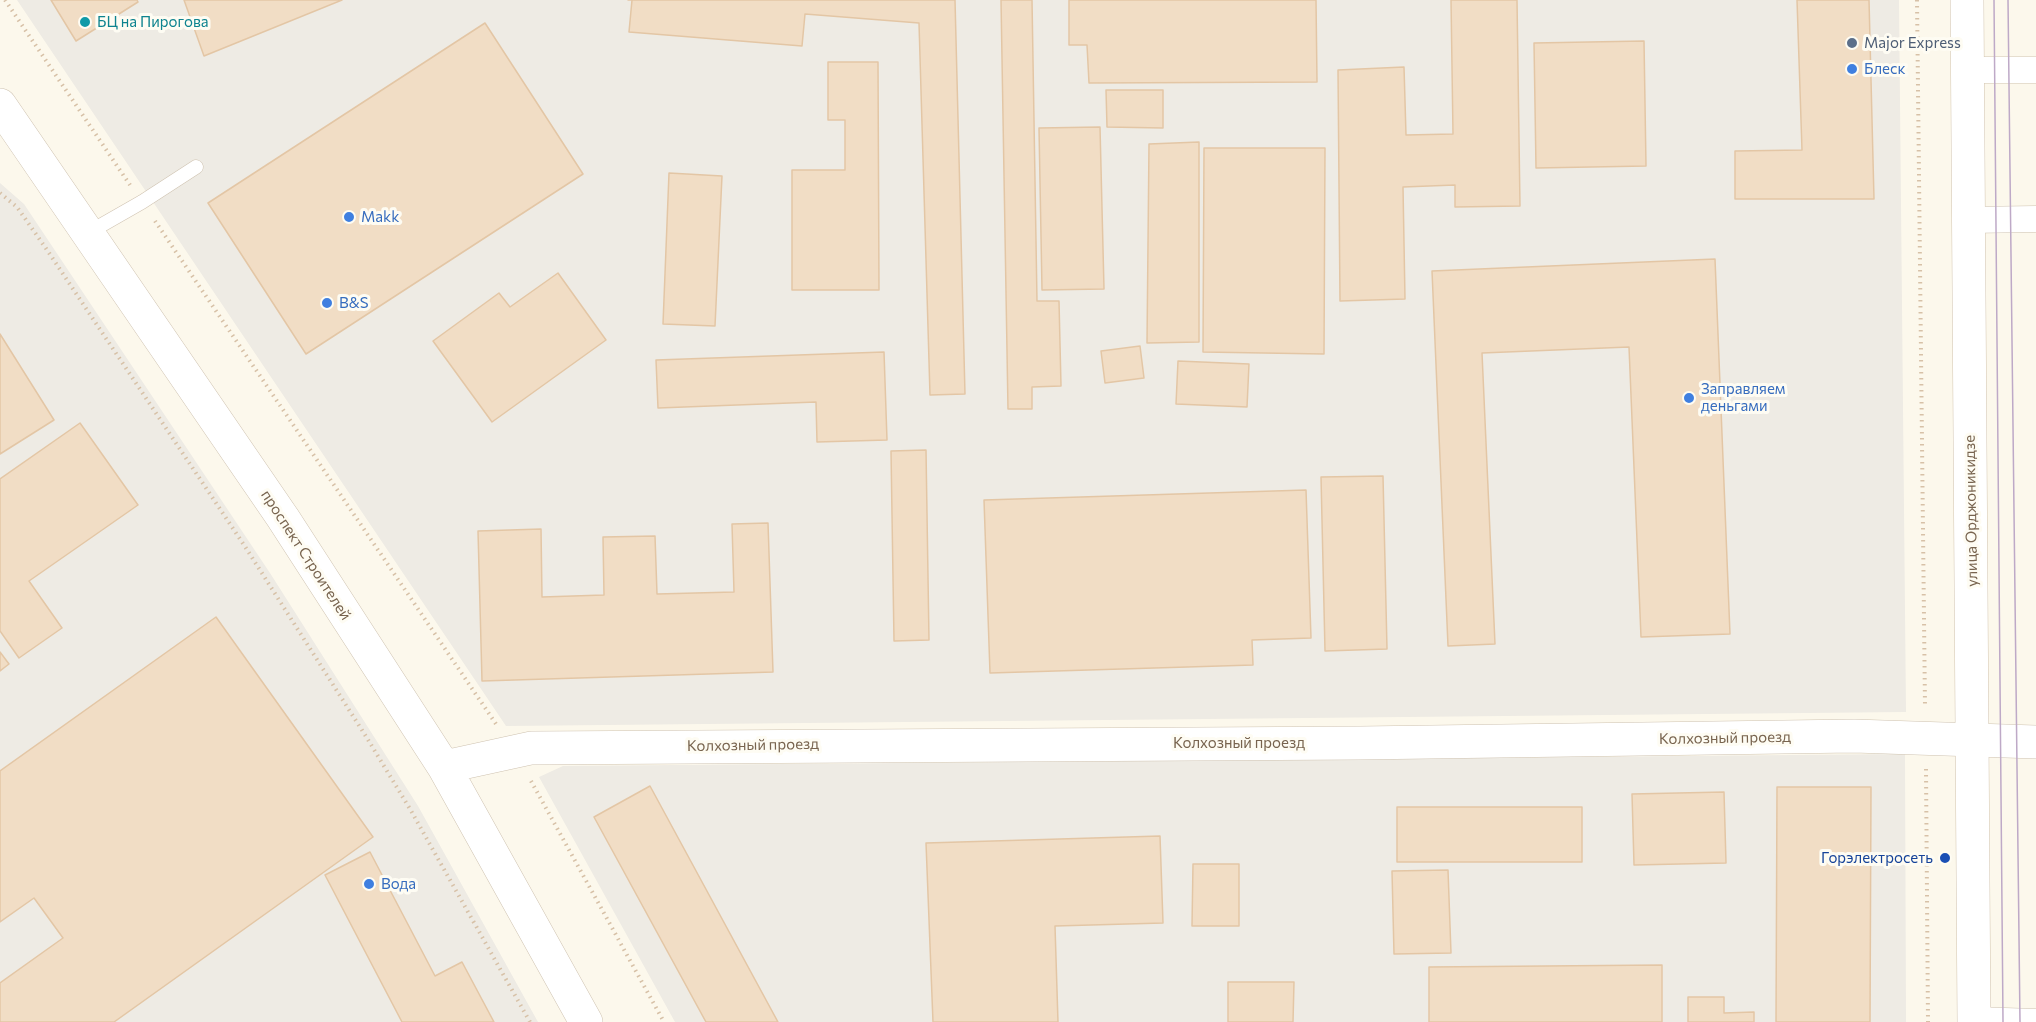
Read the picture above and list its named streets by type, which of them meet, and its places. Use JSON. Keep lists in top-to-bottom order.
{
  "streets": {
    "street": ["улица Орджоникидзе", "проспект Строителей", "Колхозный проезд"]
  },
  "crossings": [
    ["улица Орджоникидзе", "Колхозный проезд"],
    ["проспект Строителей", "Колхозный проезд"]
  ],
  "places": [
    "БЦ на Пирогова",
    "Major Express",
    "Блеск",
    "Makk",
    "B&S",
    "Заправляем деньгами",
    "Горэлектросеть",
    "Вода"
  ]
}
